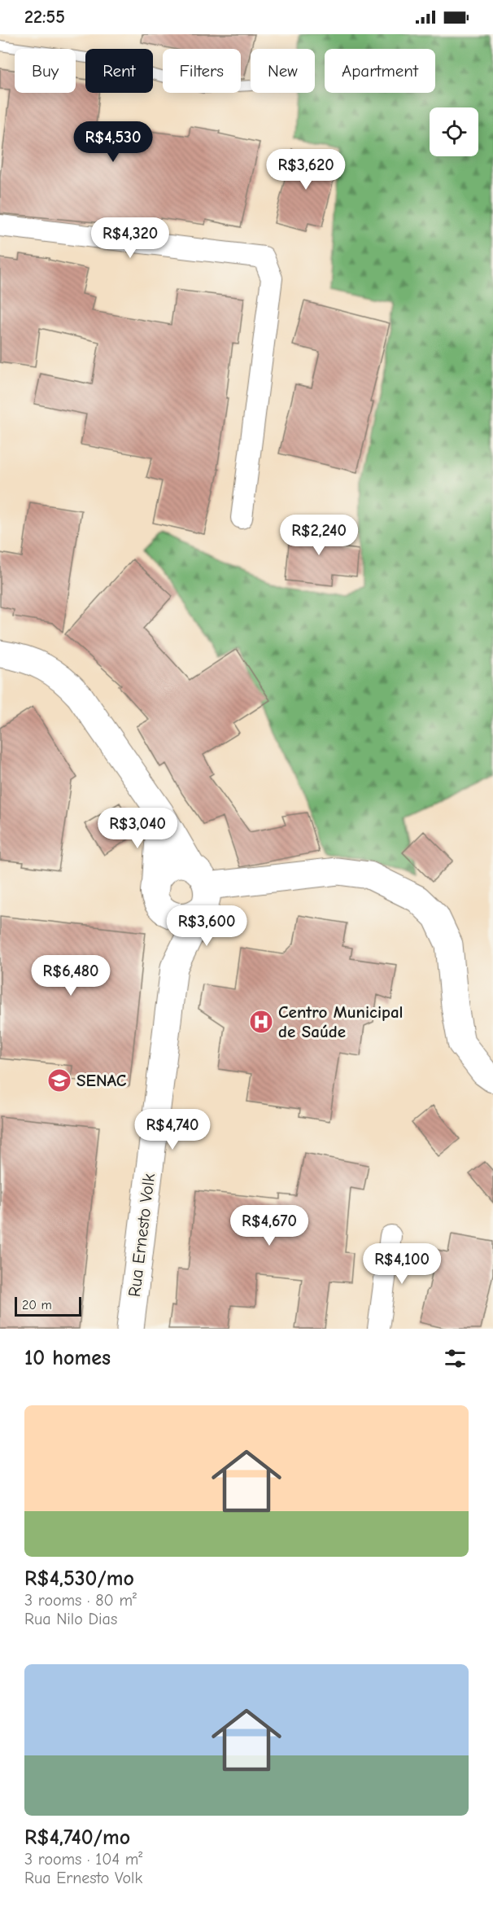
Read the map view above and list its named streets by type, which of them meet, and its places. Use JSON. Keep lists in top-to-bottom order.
{
  "streets": {
    "street": ["Rua Ernesto Volk"]
  },
  "places": {
    "hospital": ["Centro Municipal de Saúde"],
    "school or university": ["SENAC"]
  },
  "scale_bar": "20 m",
  "page": {
    "status": "22:55",
    "chip": [
      "Buy",
      "Rent",
      "Filters",
      "New",
      "Apartment"
    ],
    "price": [
      "R$4,530",
      "R$3,620",
      "R$4,320",
      "R$2,240",
      "R$3,040",
      "R$3,600",
      "R$6,480",
      "R$4,740",
      "R$4,670",
      "R$4,100"
    ],
    "scale": "20 m",
    "heading": "10 homes",
    "list": [
      {
        "name": "R$4,530/mo",
        "note": "3 rooms · 80 m² · Rua Nilo Dias"
      },
      {
        "name": "R$4,740/mo",
        "note": "3 rooms · 104 m² · Rua Ernesto Volk"
      }
    ]
  }
}
